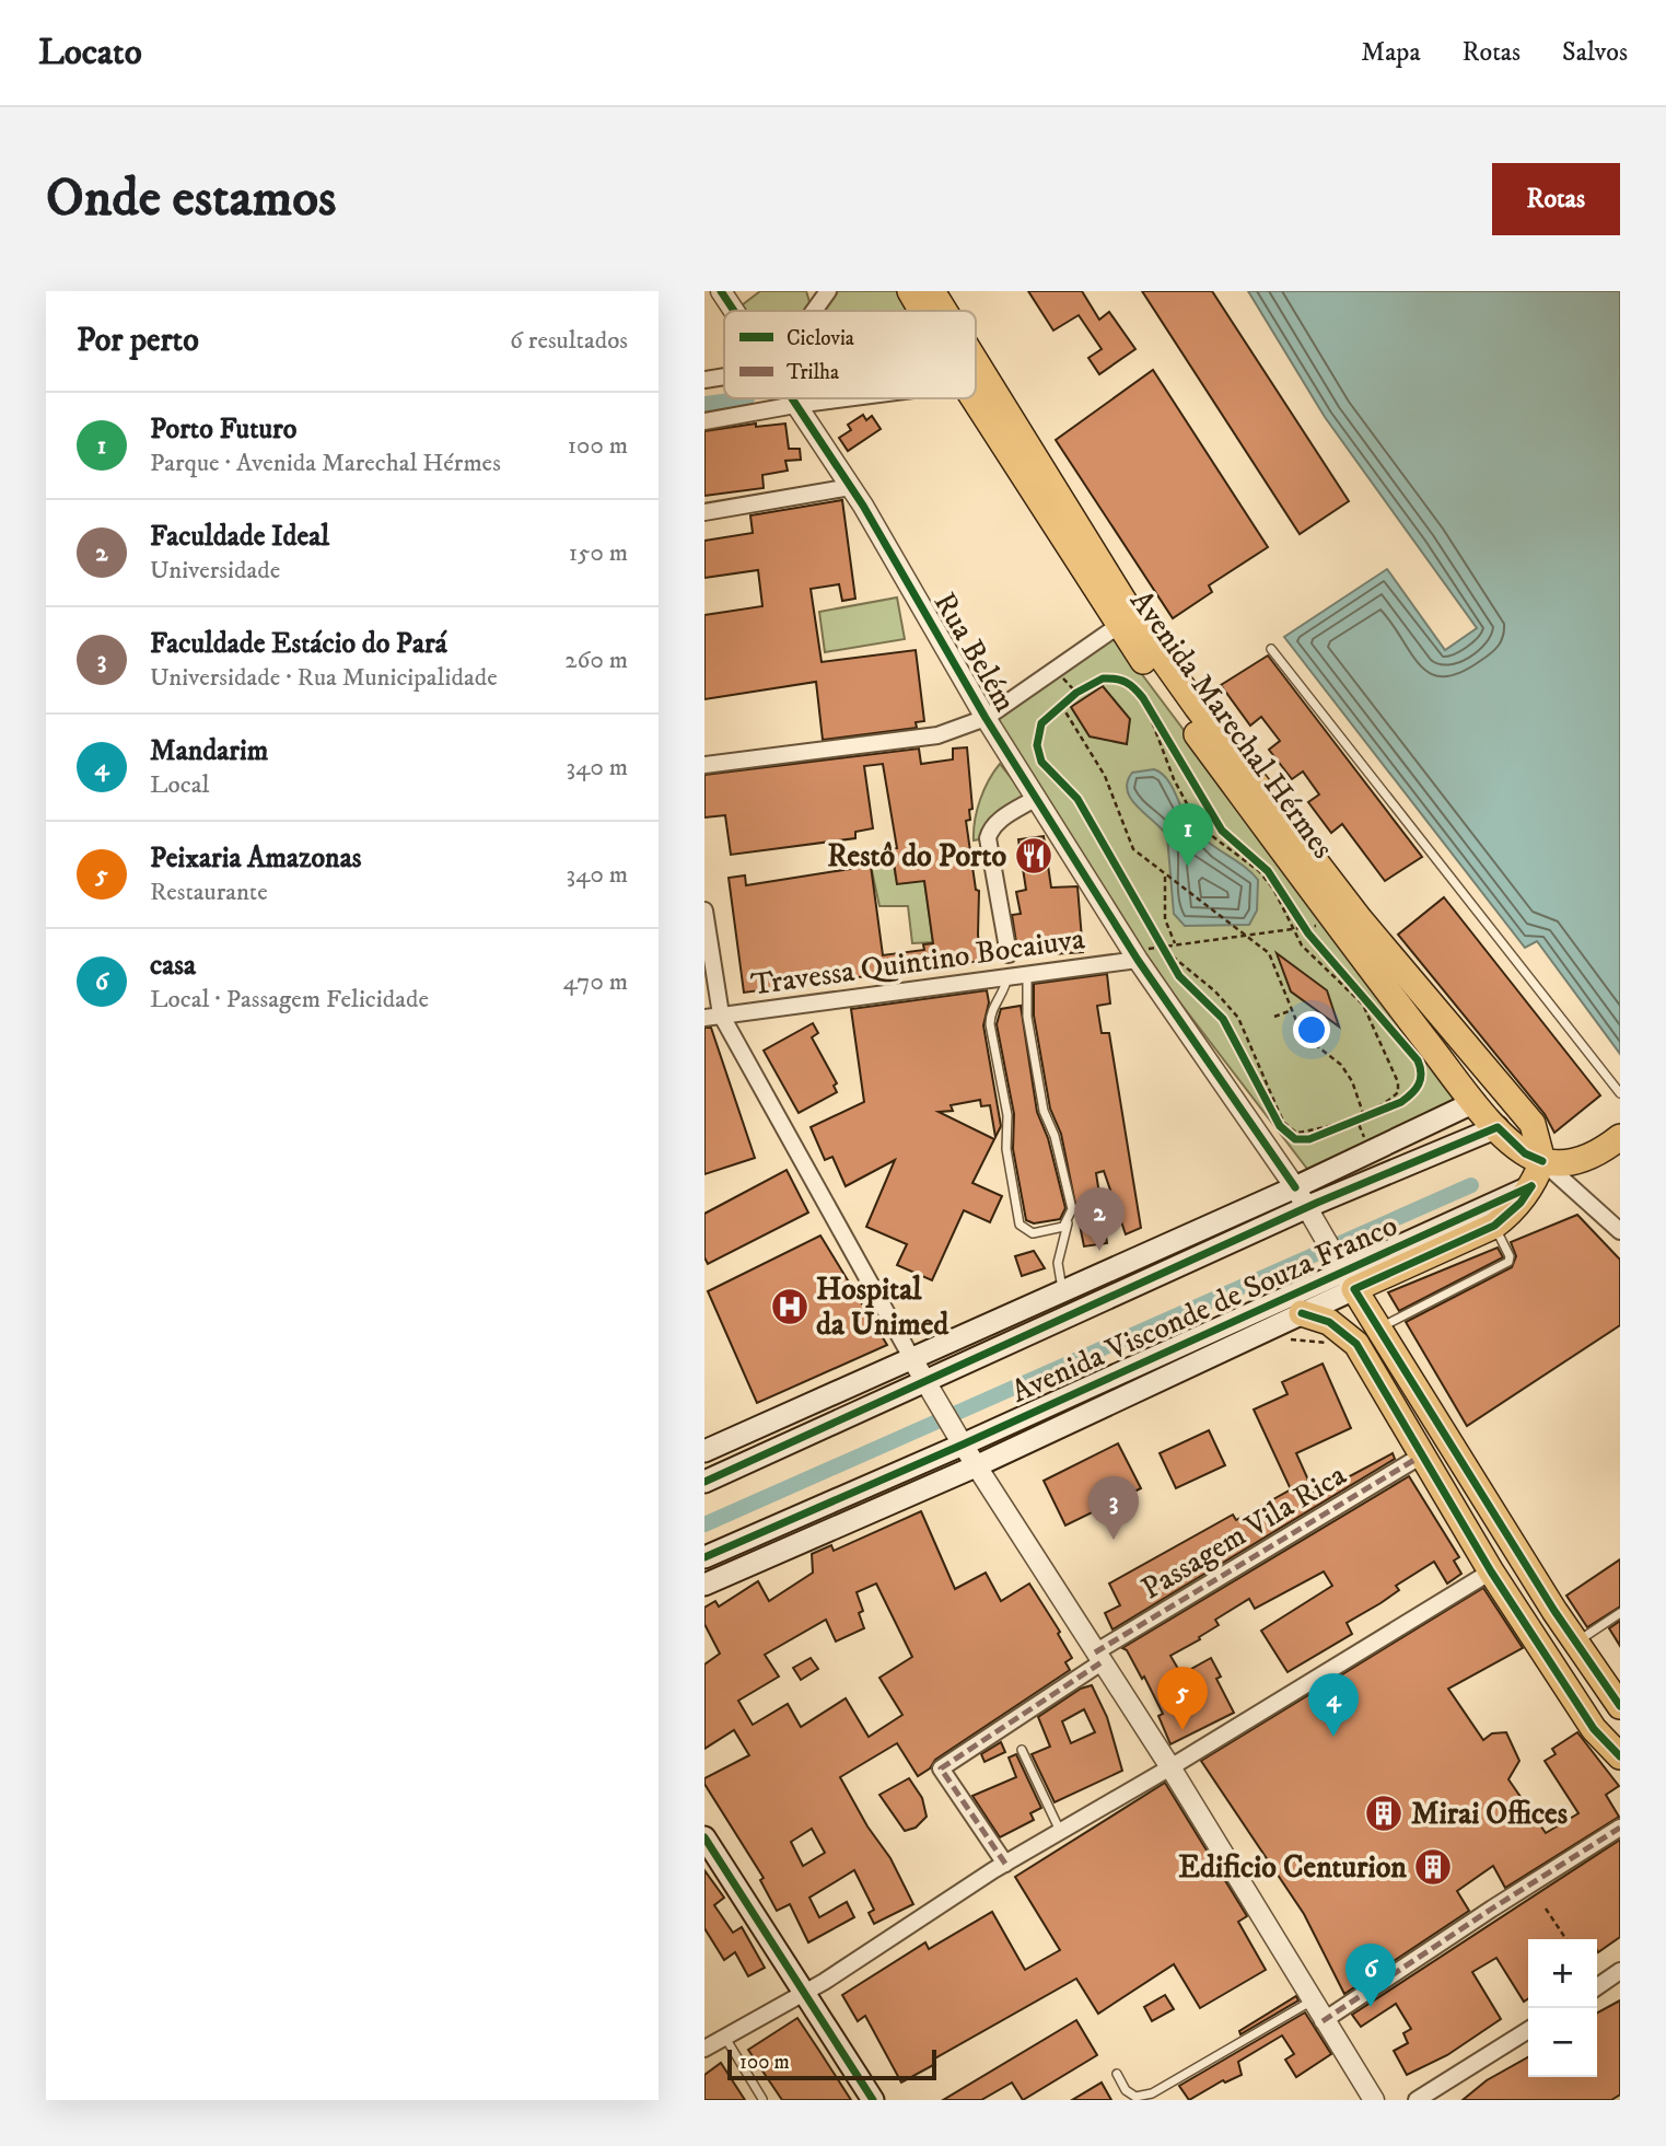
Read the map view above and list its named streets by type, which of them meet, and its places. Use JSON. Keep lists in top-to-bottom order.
{
  "streets": {
    "main road": ["Avenida Marechal Hérmes", "Avenida Visconde de Souza Franco"],
    "street": ["Rua Belém", "Travessa Quintino Bocaiuva", "Passagem Vila Rica"]
  },
  "crossings": [
    ["Rua Belém", "Travessa Quintino Bocaiuva"],
    ["Rua Belém", "Avenida Visconde de Souza Franco"],
    ["Avenida Marechal Hérmes", "Avenida Visconde de Souza Franco"]
  ],
  "places": {
    "restaurant": ["Restô do Porto"],
    "hospital": ["Hospital da Unimed"],
    "building": ["Mirai Offices", "Edificio Centurion"]
  },
  "legend": ["Ciclovia", "Trilha"],
  "scale_bar": "100 m",
  "page": {
    "header": "Locato",
    "nav": ["Mapa", "Rotas", "Salvos"],
    "buttons": "Rotas",
    "title": "Onde estamos",
    "heading": ["Por perto", "6 resultados"],
    "list": [
      {
        "mark": "1",
        "name": "Porto Futuro",
        "note": "Parque · Avenida Marechal Hérmes",
        "value": "100 m"
      },
      {
        "mark": "2",
        "name": "Faculdade Ideal",
        "note": "Universidade",
        "value": "150 m"
      },
      {
        "mark": "3",
        "name": "Faculdade Estácio do Pará",
        "note": "Universidade · Rua Municipalidade",
        "value": "260 m"
      },
      {
        "mark": "4",
        "name": "Mandarim",
        "note": "Local",
        "value": "340 m"
      },
      {
        "mark": "5",
        "name": "Peixaria Amazonas",
        "note": "Restaurante",
        "value": "340 m"
      },
      {
        "mark": "6",
        "name": "casa",
        "note": "Local · Passagem Felicidade",
        "value": "470 m"
      }
    ],
    "pins": [
      "1",
      "2",
      "3",
      "5",
      "4",
      "6"
    ],
    "map_buttons": ["+", "−"],
    "scale": "100 m"
  }
}
